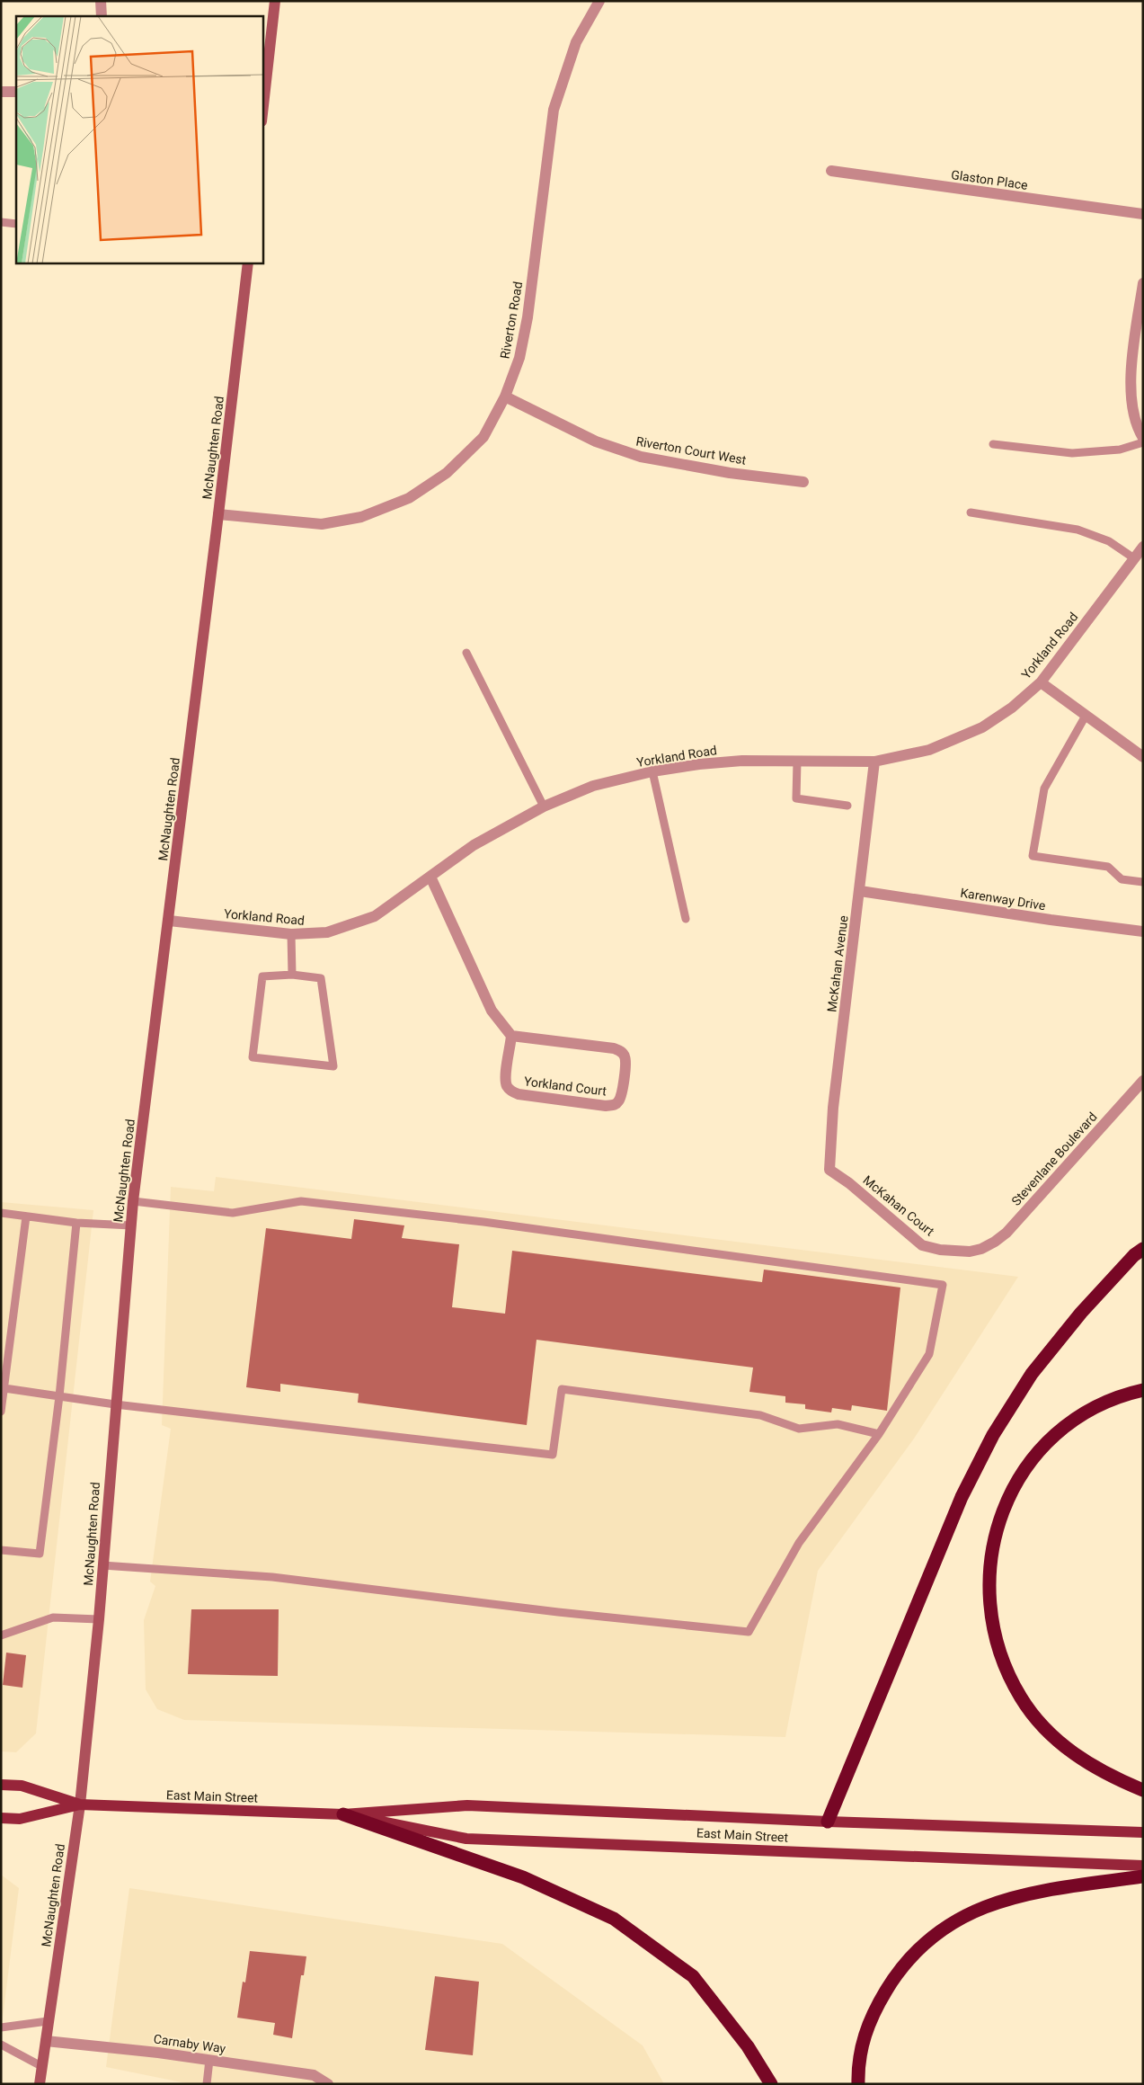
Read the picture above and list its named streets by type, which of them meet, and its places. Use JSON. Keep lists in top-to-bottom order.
{
  "streets": {
    "main road": ["East Main Street"],
    "street": [
      "Glaston Place",
      "Riverton Road",
      "McNaughten Road",
      "Riverton Court West",
      "Yorkland Road",
      "Karenway Drive",
      "McKahan Avenue",
      "Yorkland Court",
      "Stevenlane Boulevard",
      "McKahan Court",
      "Carnaby Way"
    ]
  },
  "crossings": [
    ["Riverton Road", "McNaughten Road"],
    ["Riverton Road", "Riverton Court West"],
    ["McNaughten Road", "Yorkland Road"],
    ["McNaughten Road", "East Main Street"],
    ["McNaughten Road", "Carnaby Way"],
    ["Yorkland Road", "McKahan Avenue"],
    ["Karenway Drive", "McKahan Avenue"],
    ["McKahan Avenue", "McKahan Court"],
    ["Stevenlane Boulevard", "McKahan Court"]
  ]
}
